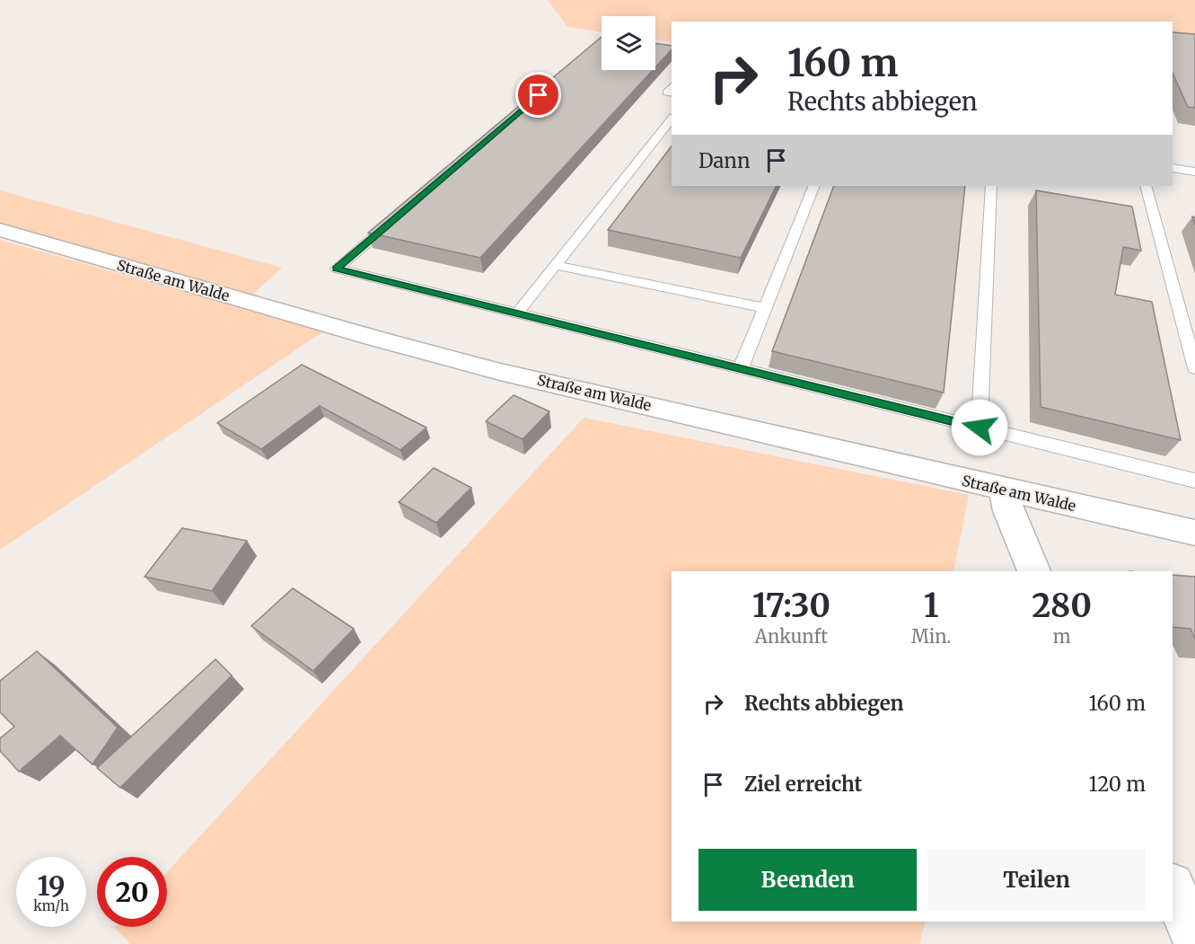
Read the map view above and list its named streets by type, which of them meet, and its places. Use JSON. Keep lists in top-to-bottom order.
{
  "streets": {
    "street": ["Straße am Walde"]
  },
  "page": {
    "turn": ["160 m", "Rechts abbiegen"],
    "then": "Dann",
    "eta": [
      "17:30",
      "Ankunft",
      "1",
      "Min.",
      "280",
      "m"
    ],
    "list": [
      {
        "name": "Rechts abbiegen",
        "value": "160 m"
      },
      {
        "name": "Ziel erreicht",
        "value": "120 m"
      }
    ],
    "buttons": ["Beenden", "Teilen"],
    "speed": "19 km/h",
    "limit": "20"
  }
}
